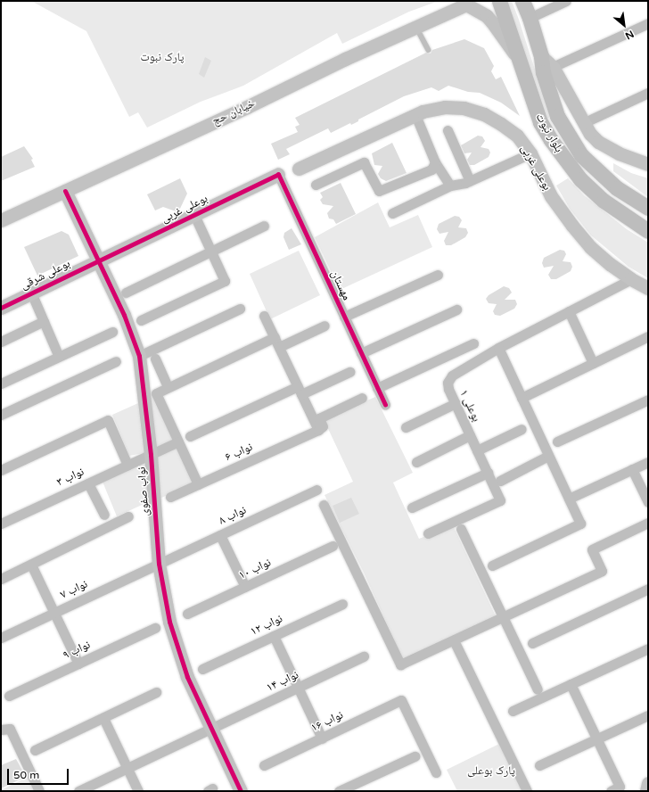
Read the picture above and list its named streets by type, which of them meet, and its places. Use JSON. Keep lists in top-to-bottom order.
{
  "streets": {
    "main road": ["بلوار نبوت"],
    "street": [
      "خیابان حج",
      "بوعلی غربی",
      "بوعلی شرقی",
      "مهستان",
      "بوعلی ۱",
      "نواب ۶",
      "نواب ۳",
      "نواب صفوی",
      "نواب ۸",
      "نواب ۱۰",
      "نواب ۷",
      "نواب ۱۲",
      "نواب ۹",
      "نواب ۱۴",
      "نواب ۱۶"
    ]
  },
  "crossings": [
    ["خیابان حج", "نواب صفوی"],
    ["بوعلی غربی", "بوعلی شرقی"],
    ["بوعلی غربی", "مهستان"],
    ["بوعلی غربی", "بوعلی ۱"],
    ["بوعلی غربی", "نواب صفوی"],
    ["بوعلی شرقی", "نواب صفوی"],
    ["نواب ۳", "نواب صفوی"],
    ["نواب صفوی", "نواب ۸"],
    ["نواب صفوی", "نواب ۷"],
    ["نواب صفوی", "نواب ۱۴"],
    ["نواب ۸", "نواب ۷"]
  ],
  "parks": ["پارک نبوت", "پارک بوعلی"],
  "scale_bar": "50 m",
  "north": "bottom right"
}
